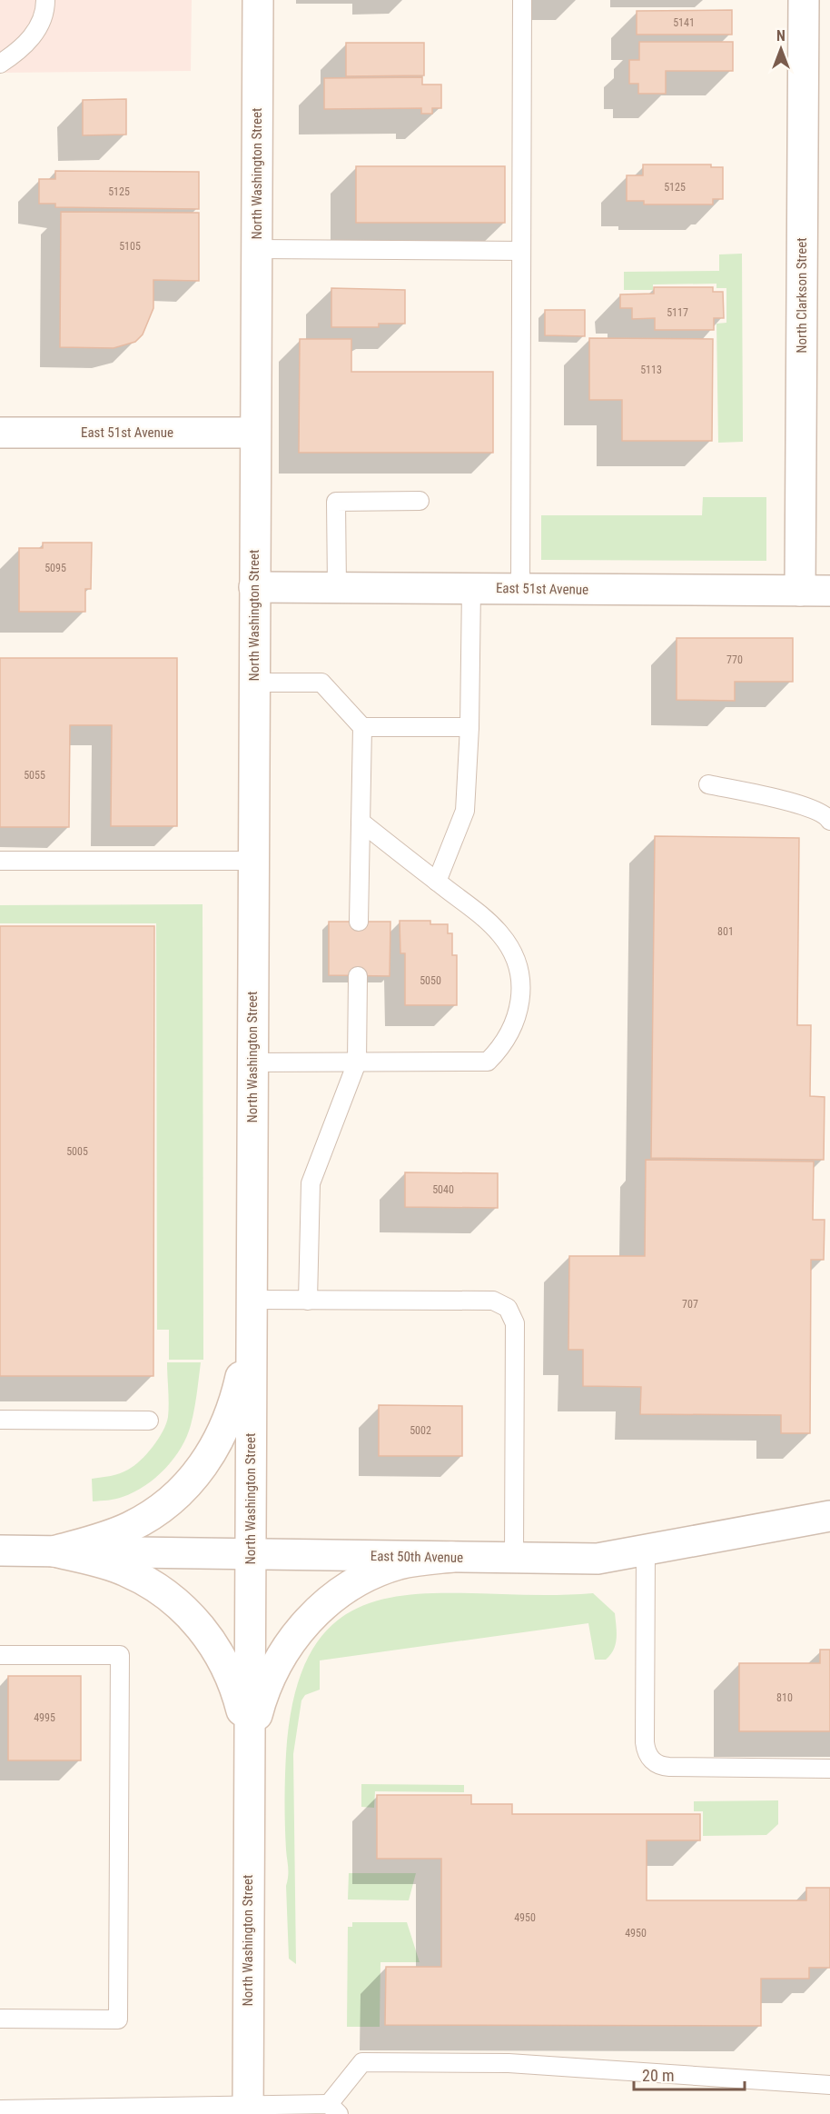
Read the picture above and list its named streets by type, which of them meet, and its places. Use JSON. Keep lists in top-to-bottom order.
{
  "streets": {
    "main road": [
      "North Washington Street",
      "North Clarkson Street",
      "East 51st Avenue",
      "East 50th Avenue"
    ]
  },
  "crossings": [
    ["North Washington Street", "East 51st Avenue"],
    ["North Washington Street", "East 50th Avenue"],
    ["North Clarkson Street", "East 51st Avenue"]
  ],
  "house_numbers": [
    "5141",
    "5125",
    "5125",
    "5105",
    "5117",
    "5113",
    "5095",
    "770",
    "5055",
    "801",
    "5050",
    "5005",
    "5040",
    "707",
    "5002",
    "810",
    "4995",
    "4950",
    "4950"
  ],
  "scale_bar": "20 m",
  "north": "top"
}
